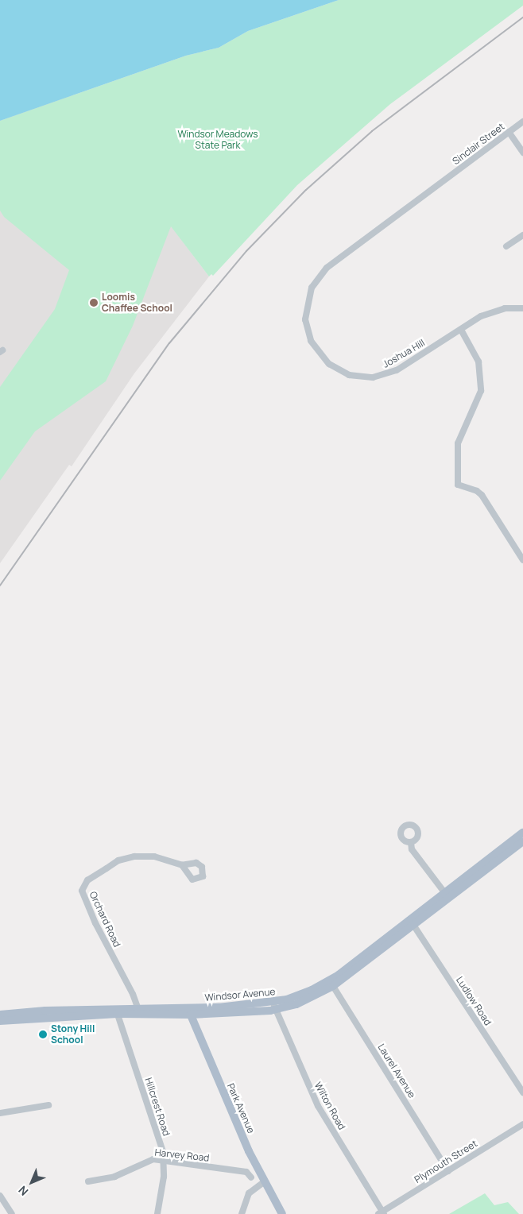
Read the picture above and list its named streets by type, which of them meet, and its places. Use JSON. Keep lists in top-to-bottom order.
{
  "streets": {
    "main road": ["Windsor Avenue", "Park Avenue"],
    "street": [
      "Sinclair Street",
      "Joshua Hill",
      "Orchard Road",
      "Ludlow Road",
      "Laurel Avenue",
      "Wilton Road",
      "Hillcrest Road",
      "Harvey Road",
      "Plymouth Street"
    ]
  },
  "crossings": [
    ["Sinclair Street", "Joshua Hill"],
    ["Orchard Road", "Windsor Avenue"],
    ["Windsor Avenue", "Ludlow Road"],
    ["Windsor Avenue", "Laurel Avenue"],
    ["Windsor Avenue", "Wilton Road"],
    ["Windsor Avenue", "Hillcrest Road"],
    ["Windsor Avenue", "Park Avenue"],
    ["Laurel Avenue", "Plymouth Street"],
    ["Wilton Road", "Plymouth Street"],
    ["Hillcrest Road", "Harvey Road"]
  ],
  "parks": ["Windsor Meadows State Park"],
  "places": ["Loomis Chaffee School", "Stony Hill School"],
  "north": "bottom left"
}
